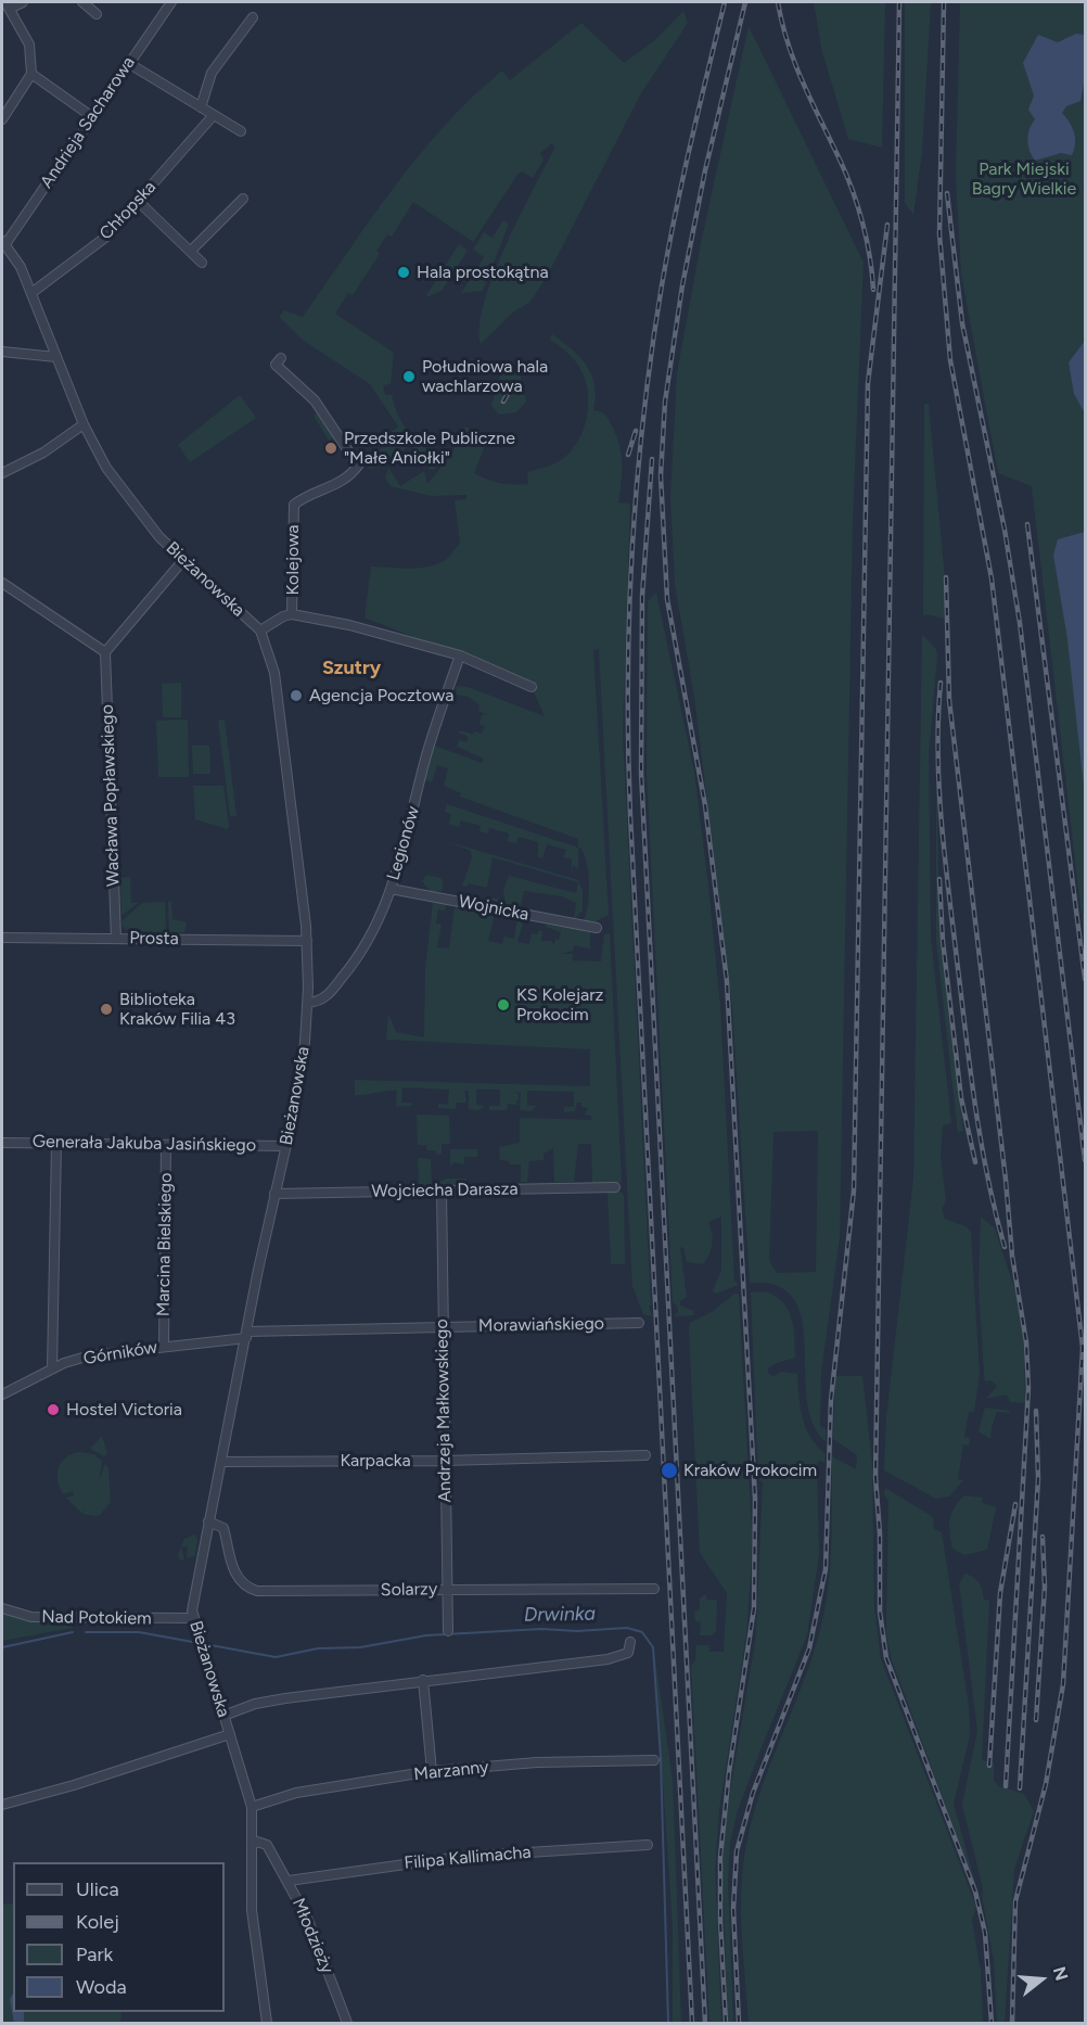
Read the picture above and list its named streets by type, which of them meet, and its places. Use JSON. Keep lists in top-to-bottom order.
{
  "streets": {
    "street": [
      "Andrieja Sacharowa",
      "Chłopska",
      "Kolejowa",
      "Bieżanowska",
      "Wacława Popławskiego",
      "Legionów",
      "Wojnicka",
      "Prosta",
      "Generała Jakuba Jasińskiego",
      "Wojciecha Darasza",
      "Marcina Bielskiego",
      "Morawiańskiego",
      "Górników",
      "Andrzeja Małkowskiego",
      "Karpacka",
      "Solarzy",
      "Nad Potokiem",
      "Marzanny",
      "Filipa Kallimacha",
      "Młodzieży"
    ]
  },
  "crossings": [
    ["Andrieja Sacharowa", "Bieżanowska"],
    ["Chłopska", "Bieżanowska"],
    ["Bieżanowska", "Legionów"],
    ["Bieżanowska", "Prosta"],
    ["Bieżanowska", "Generała Jakuba Jasińskiego"],
    ["Bieżanowska", "Wojciecha Darasza"],
    ["Bieżanowska", "Morawiańskiego"],
    ["Bieżanowska", "Górników"],
    ["Bieżanowska", "Karpacka"],
    ["Bieżanowska", "Solarzy"],
    ["Bieżanowska", "Nad Potokiem"],
    ["Bieżanowska", "Marzanny"],
    ["Bieżanowska", "Młodzieży"],
    ["Wacława Popławskiego", "Prosta"],
    ["Legionów", "Wojnicka"],
    ["Generała Jakuba Jasińskiego", "Marcina Bielskiego"],
    ["Wojciecha Darasza", "Andrzeja Małkowskiego"],
    ["Marcina Bielskiego", "Górników"],
    ["Morawiańskiego", "Górników"],
    ["Morawiańskiego", "Andrzeja Małkowskiego"],
    ["Andrzeja Małkowskiego", "Karpacka"],
    ["Andrzeja Małkowskiego", "Solarzy"],
    ["Filipa Kallimacha", "Młodzieży"]
  ],
  "districts": ["Szutry"],
  "water": ["Drwinka"],
  "parks": ["Park Miejski Bagry Wielkie"],
  "places": [
    "Hala prostokątna",
    "Południowa hala wachlarzowa",
    "Przedszkole Publiczne \"Małe Aniołki\"",
    "Agencja Pocztowa",
    "KS Kolejarz Prokocim",
    "Biblioteka Kraków Filia 43",
    "Hostel Victoria",
    "Kraków Prokocim"
  ],
  "legend": [
    "Ulica",
    "Kolej",
    "Park",
    "Woda"
  ],
  "north": "right"
}
